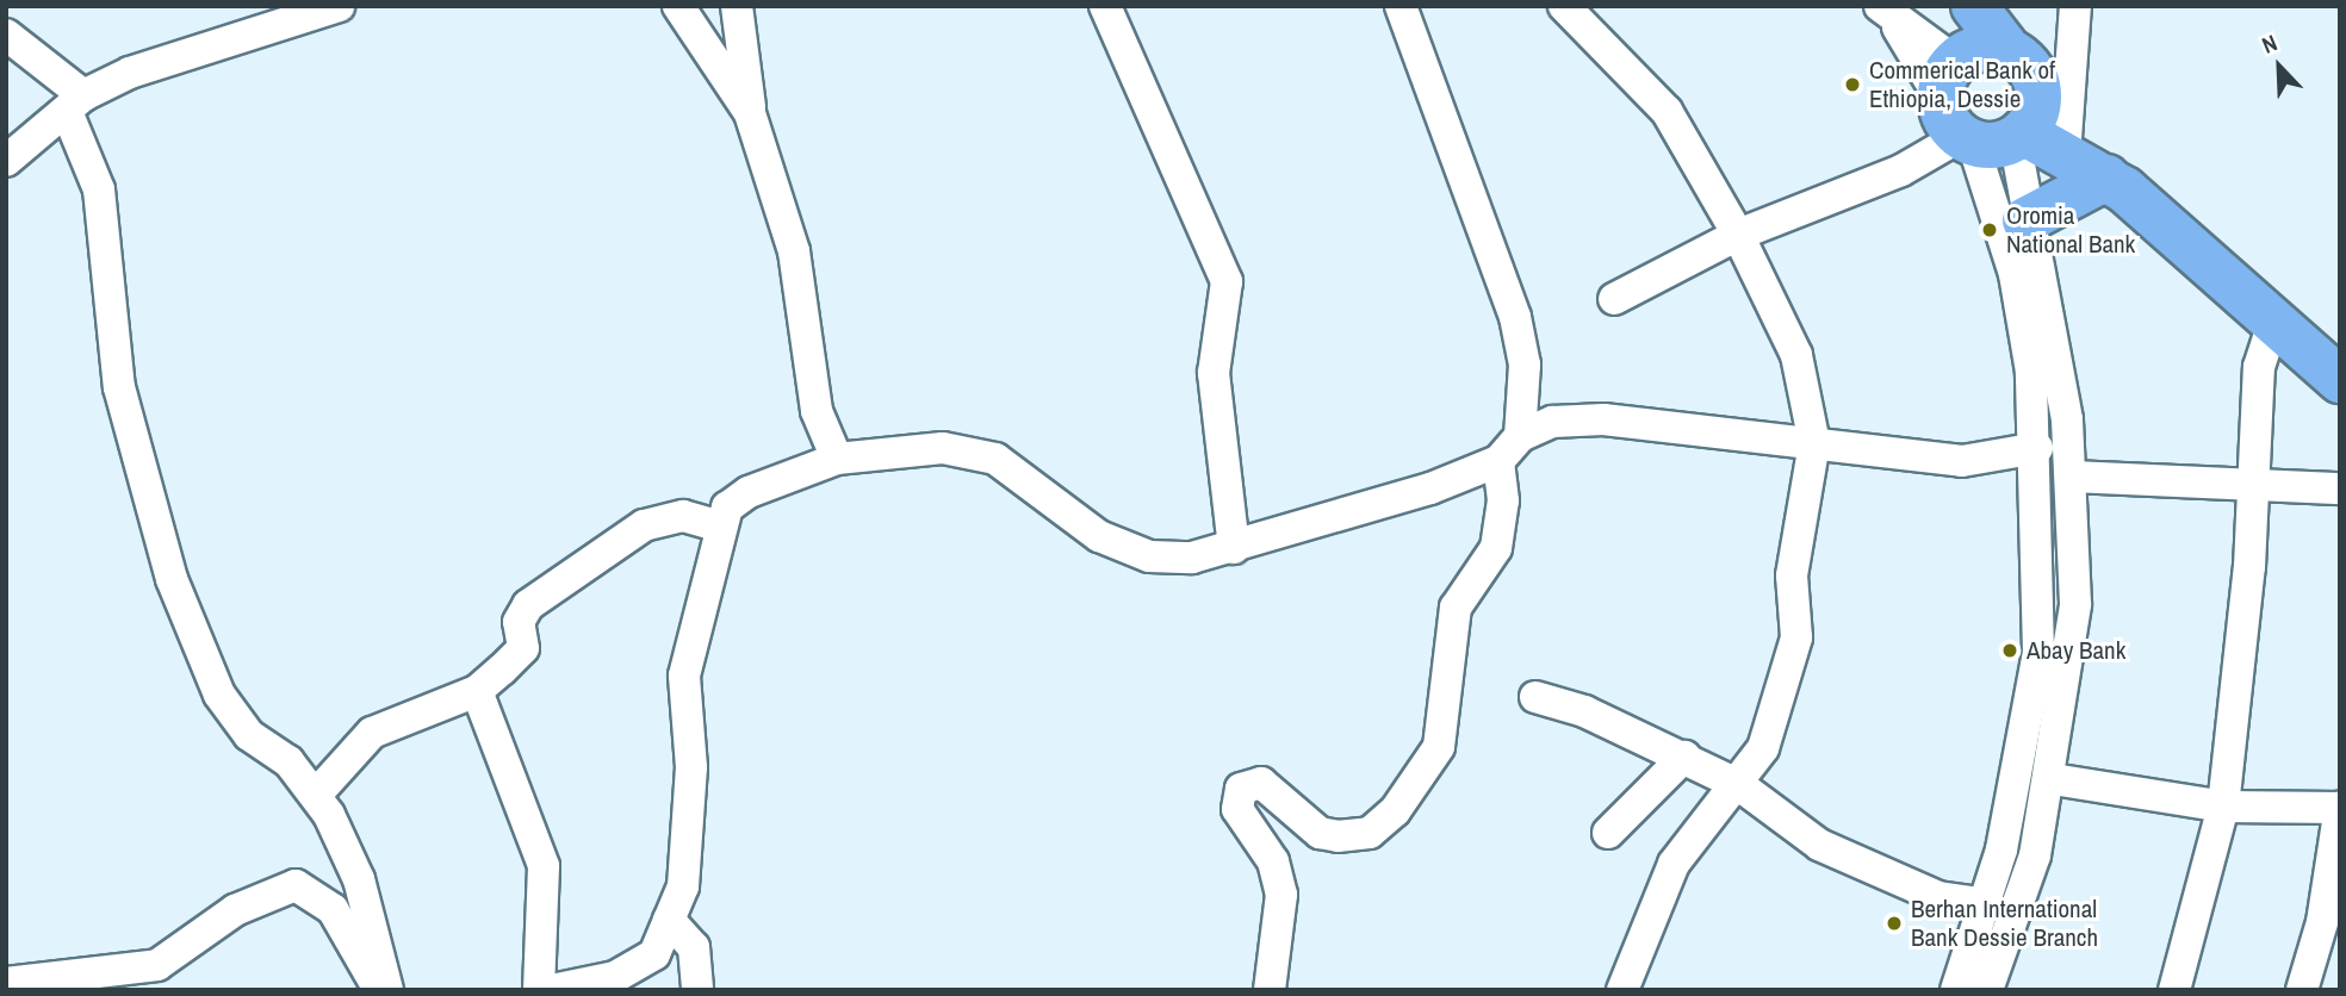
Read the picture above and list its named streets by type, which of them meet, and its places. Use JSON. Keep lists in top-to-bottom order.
{
  "places": [
    "Commerical Bank of Ethiopia, Dessie",
    "Oromia National Bank",
    "Abay Bank",
    "Berhan International Bank Dessie Branch"
  ],
  "north": "top left"
}
